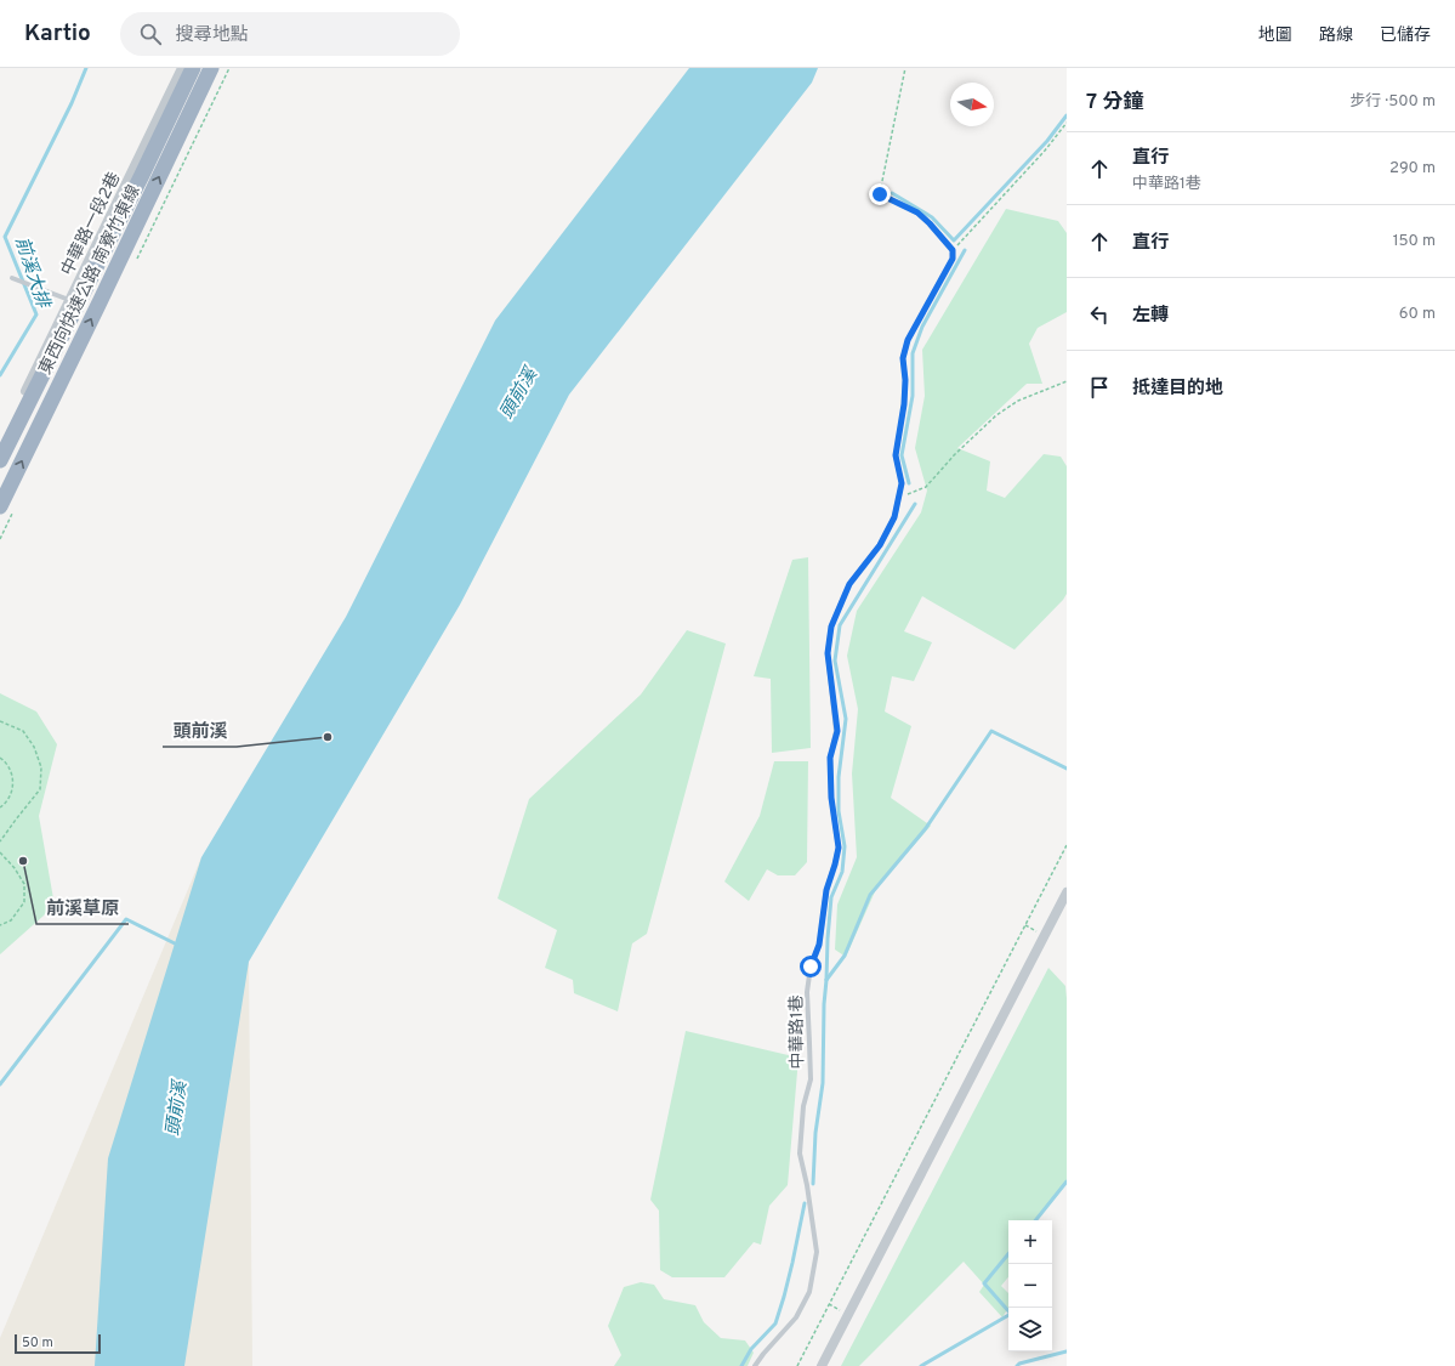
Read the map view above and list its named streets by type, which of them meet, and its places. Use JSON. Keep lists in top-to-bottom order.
{
  "streets": {
    "highway": ["東西向快速公路 南寮竹東線"],
    "street": ["中華路一段2巷"],
    "lane": ["中華路1巷"]
  },
  "water": ["前溪大排", "頭前溪"],
  "places": ["頭前溪", "前溪草原"],
  "scale_bar": "50 m",
  "north": "right",
  "page": {
    "header": "Kartio",
    "search": "搜尋地點",
    "nav": ["地圖", "路線", "已儲存"],
    "heading": ["7 分鐘", "步行 · 500 m"],
    "list": [
      ["直行", "中華路1巷", "290 m"],
      ["直行", "150 m"],
      ["左轉", "60 m"],
      "抵達目的地"
    ],
    "map_buttons": ["+", "−"],
    "scale": "50 m"
  }
}
